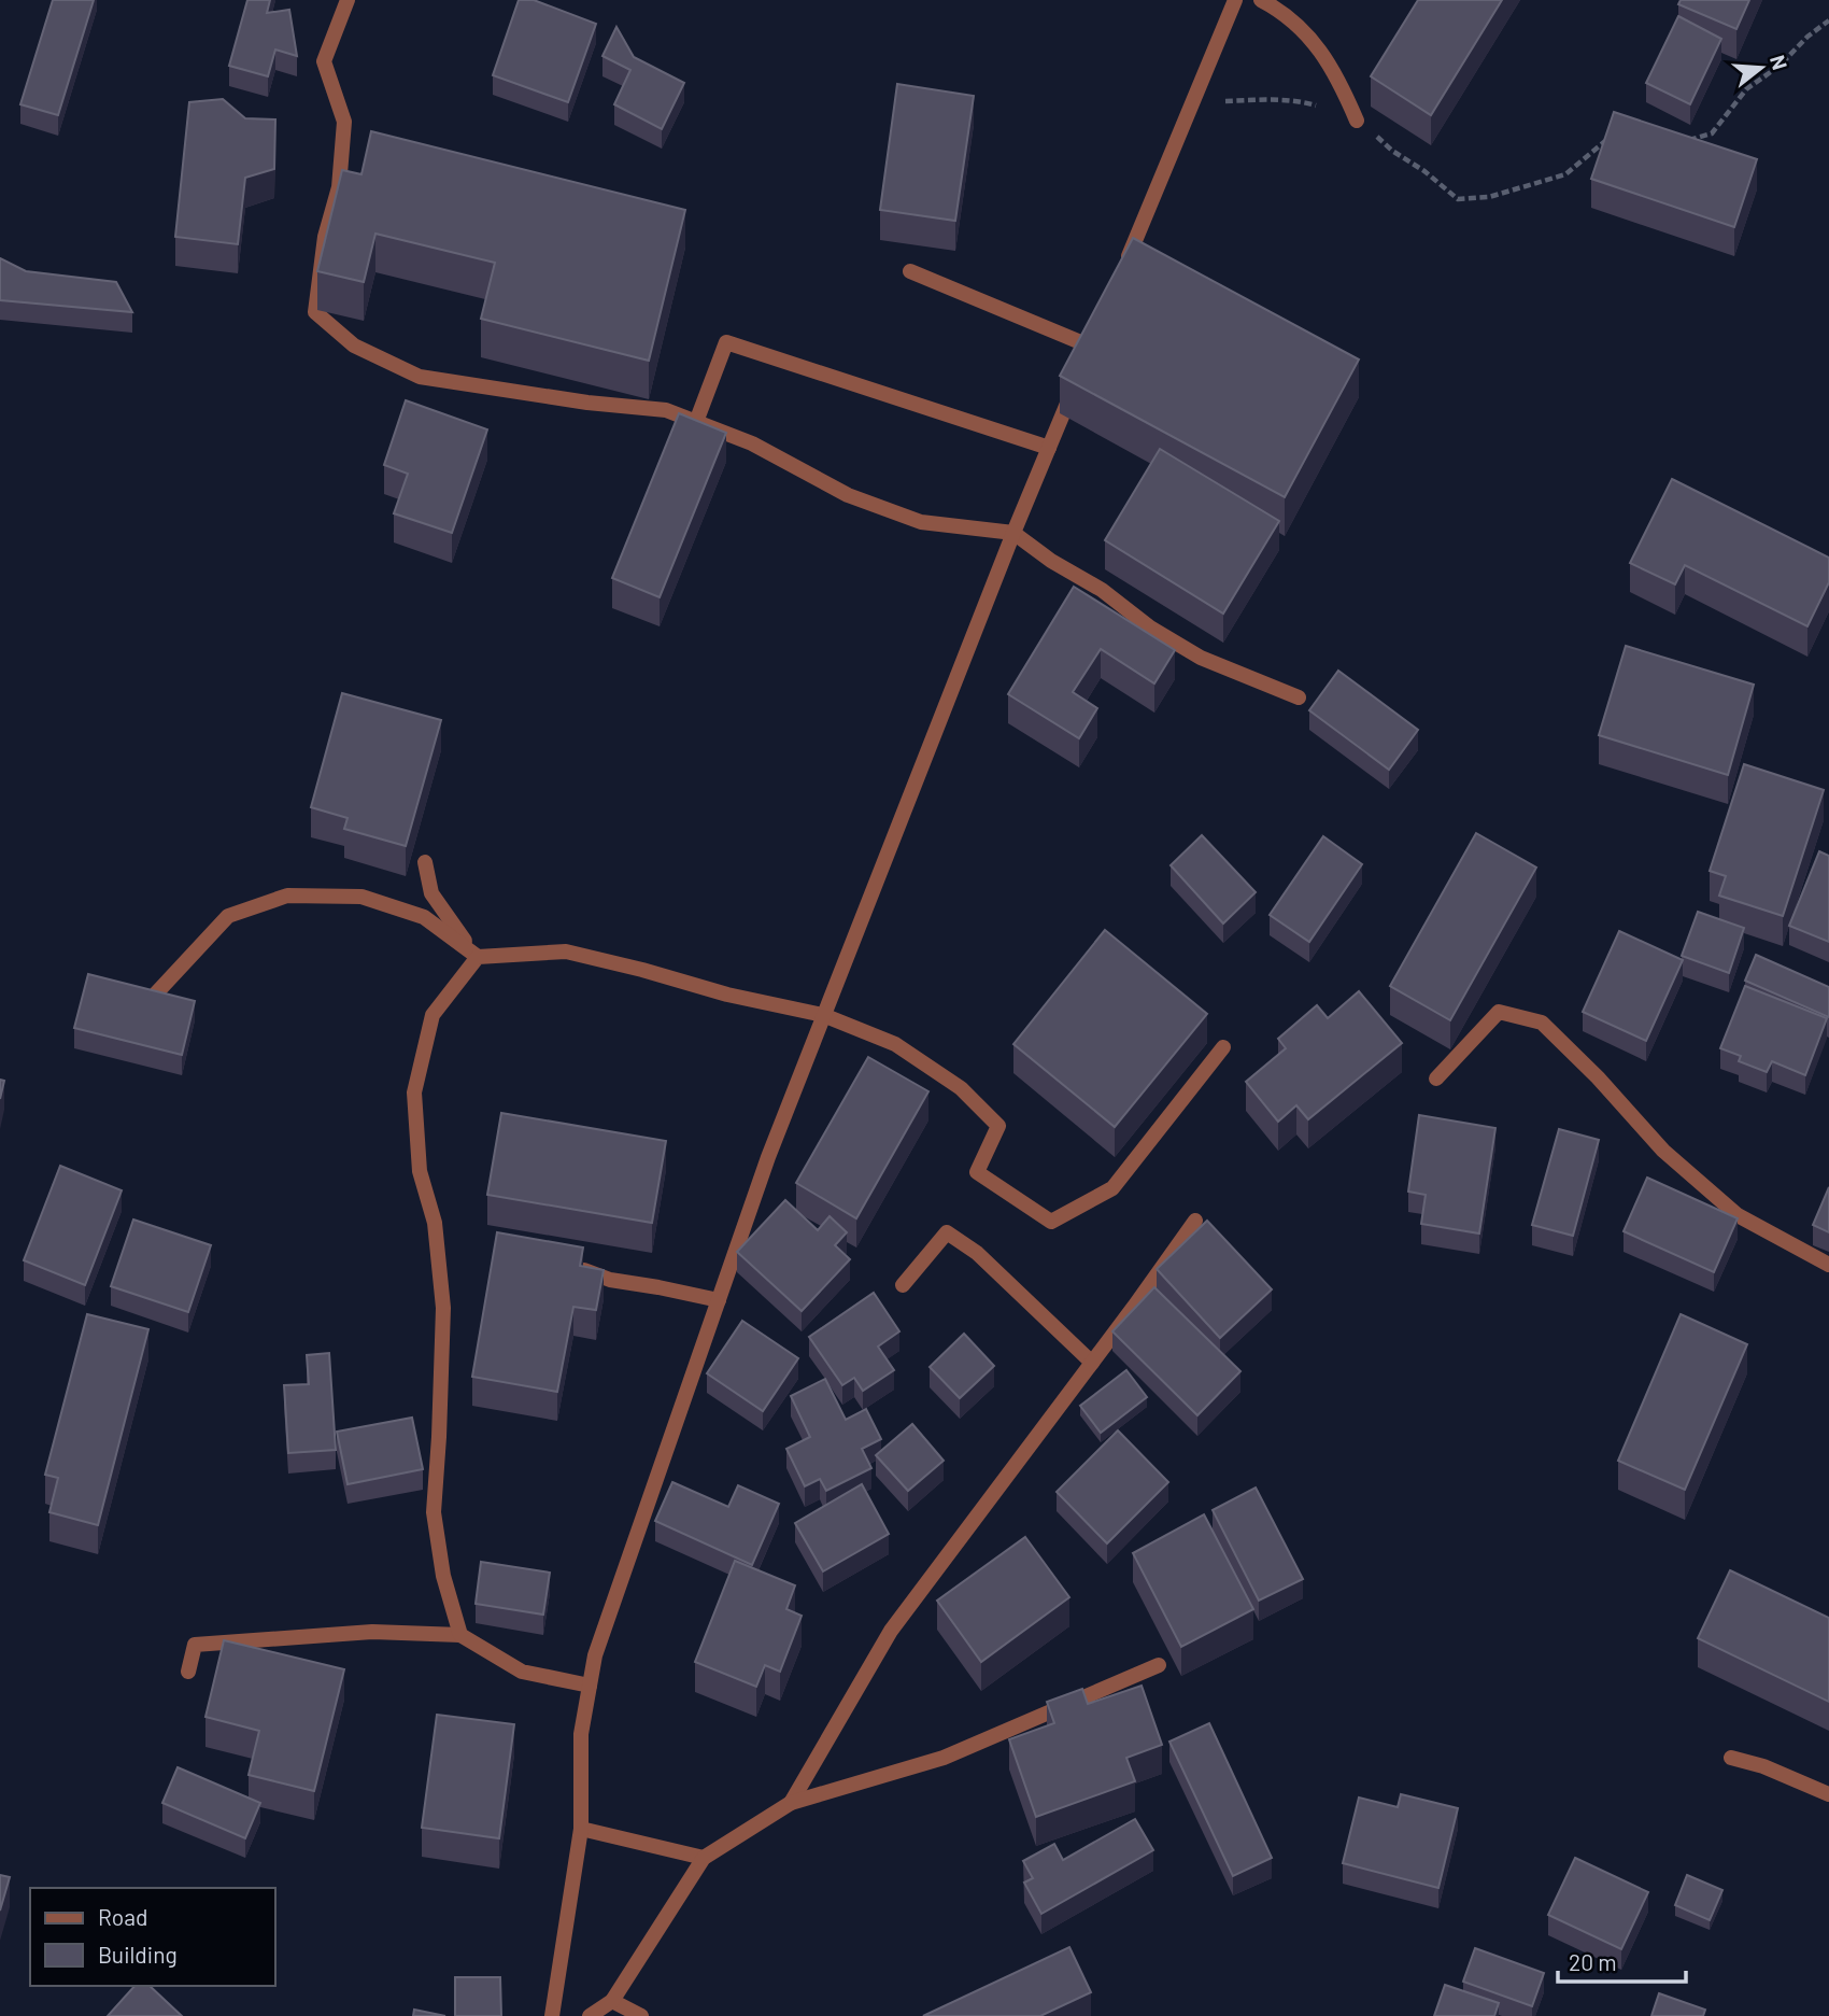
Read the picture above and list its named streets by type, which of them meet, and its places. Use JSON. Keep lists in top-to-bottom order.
{
  "legend": ["Road", "Building"],
  "scale_bar": "20 m",
  "north": "right"
}
